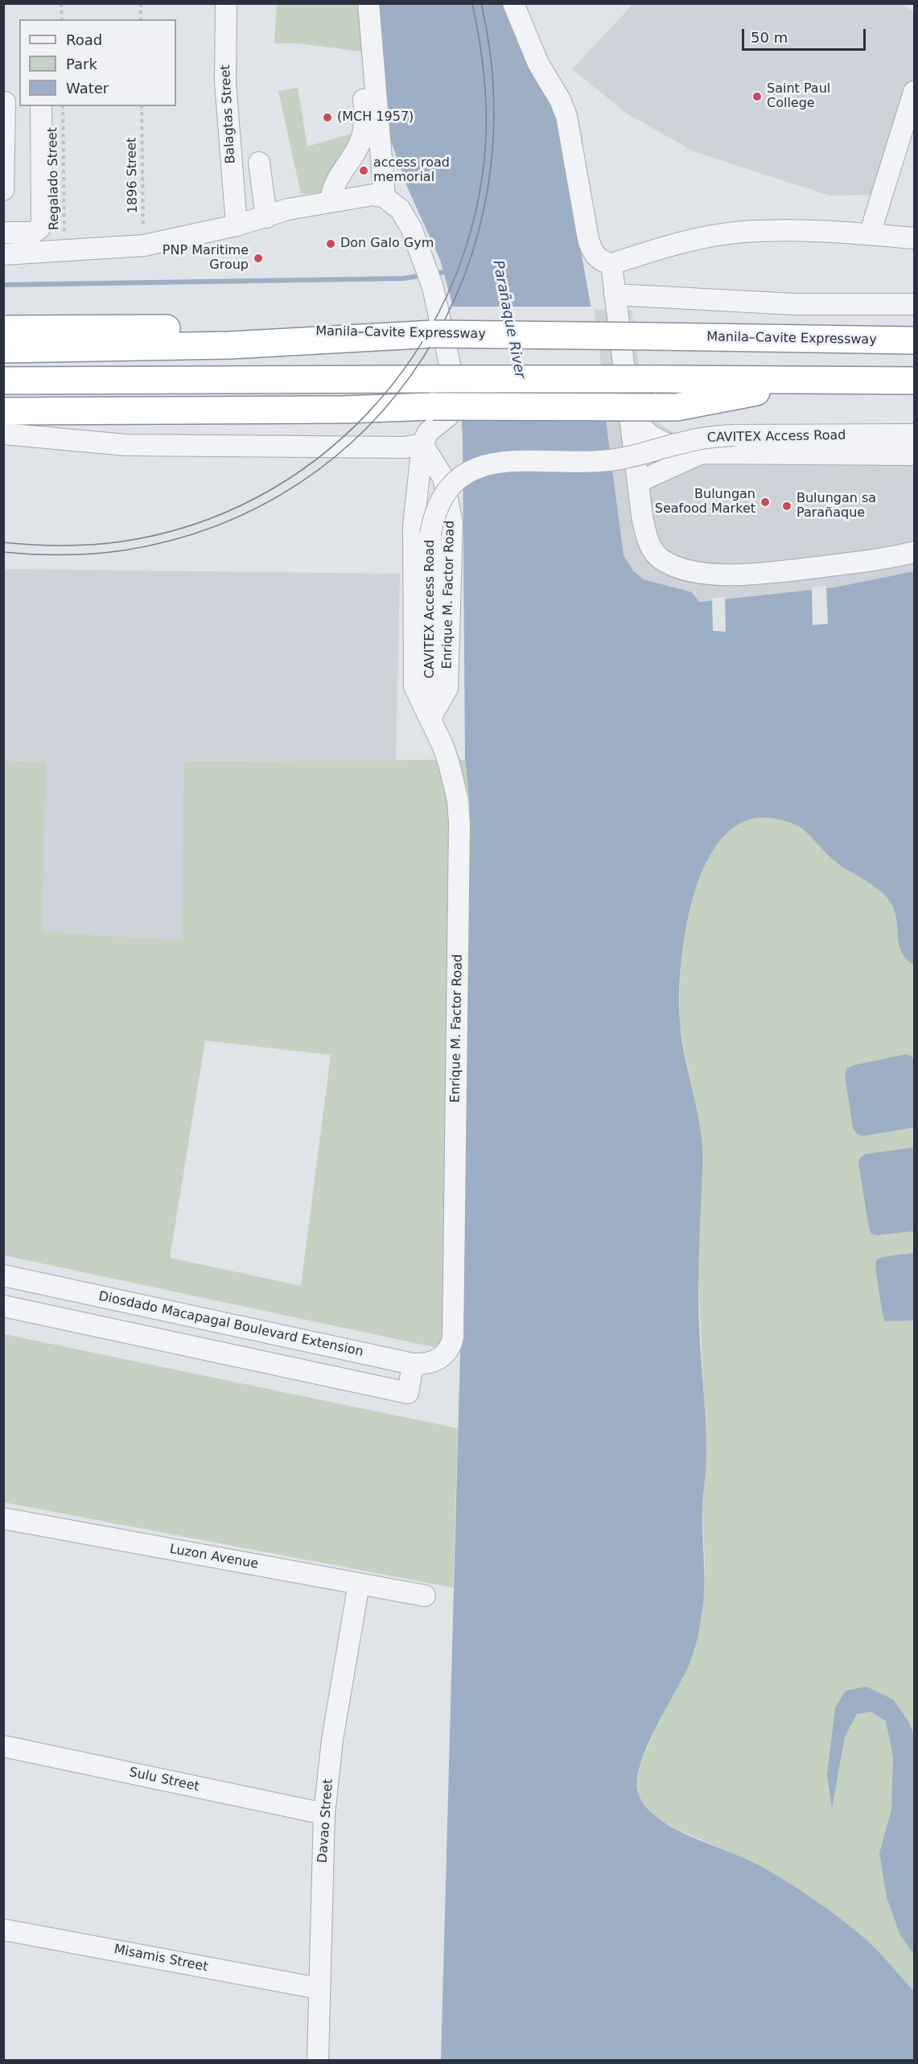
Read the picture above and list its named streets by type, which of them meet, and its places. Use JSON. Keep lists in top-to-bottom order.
{
  "streets": {
    "highway": ["Manila–Cavite Expressway"],
    "street": [
      "Balagtas Street",
      "CAVITEX Access Road",
      "Enrique M. Factor Road",
      "Diosdado Macapagal Boulevard Extension",
      "Luzon Avenue",
      "Sulu Street",
      "Davao Street",
      "Misamis Street"
    ],
    "path": ["1896 Street", "Regalado Street"]
  },
  "crossings": [
    ["CAVITEX Access Road", "Enrique M. Factor Road"],
    ["Enrique M. Factor Road", "Diosdado Macapagal Boulevard Extension"],
    ["Luzon Avenue", "Davao Street"],
    ["Sulu Street", "Davao Street"],
    ["Davao Street", "Misamis Street"]
  ],
  "water": ["Parañaque River"],
  "places": [
    "Saint Paul College",
    "(MCH 1957)",
    "access road memorial",
    "Don Galo Gym",
    "PNP Maritime Group",
    "Bulungan Seafood Market",
    "Bulungan sa Parañaque"
  ],
  "legend": ["Road", "Park", "Water"],
  "scale_bar": "50 m"
}
